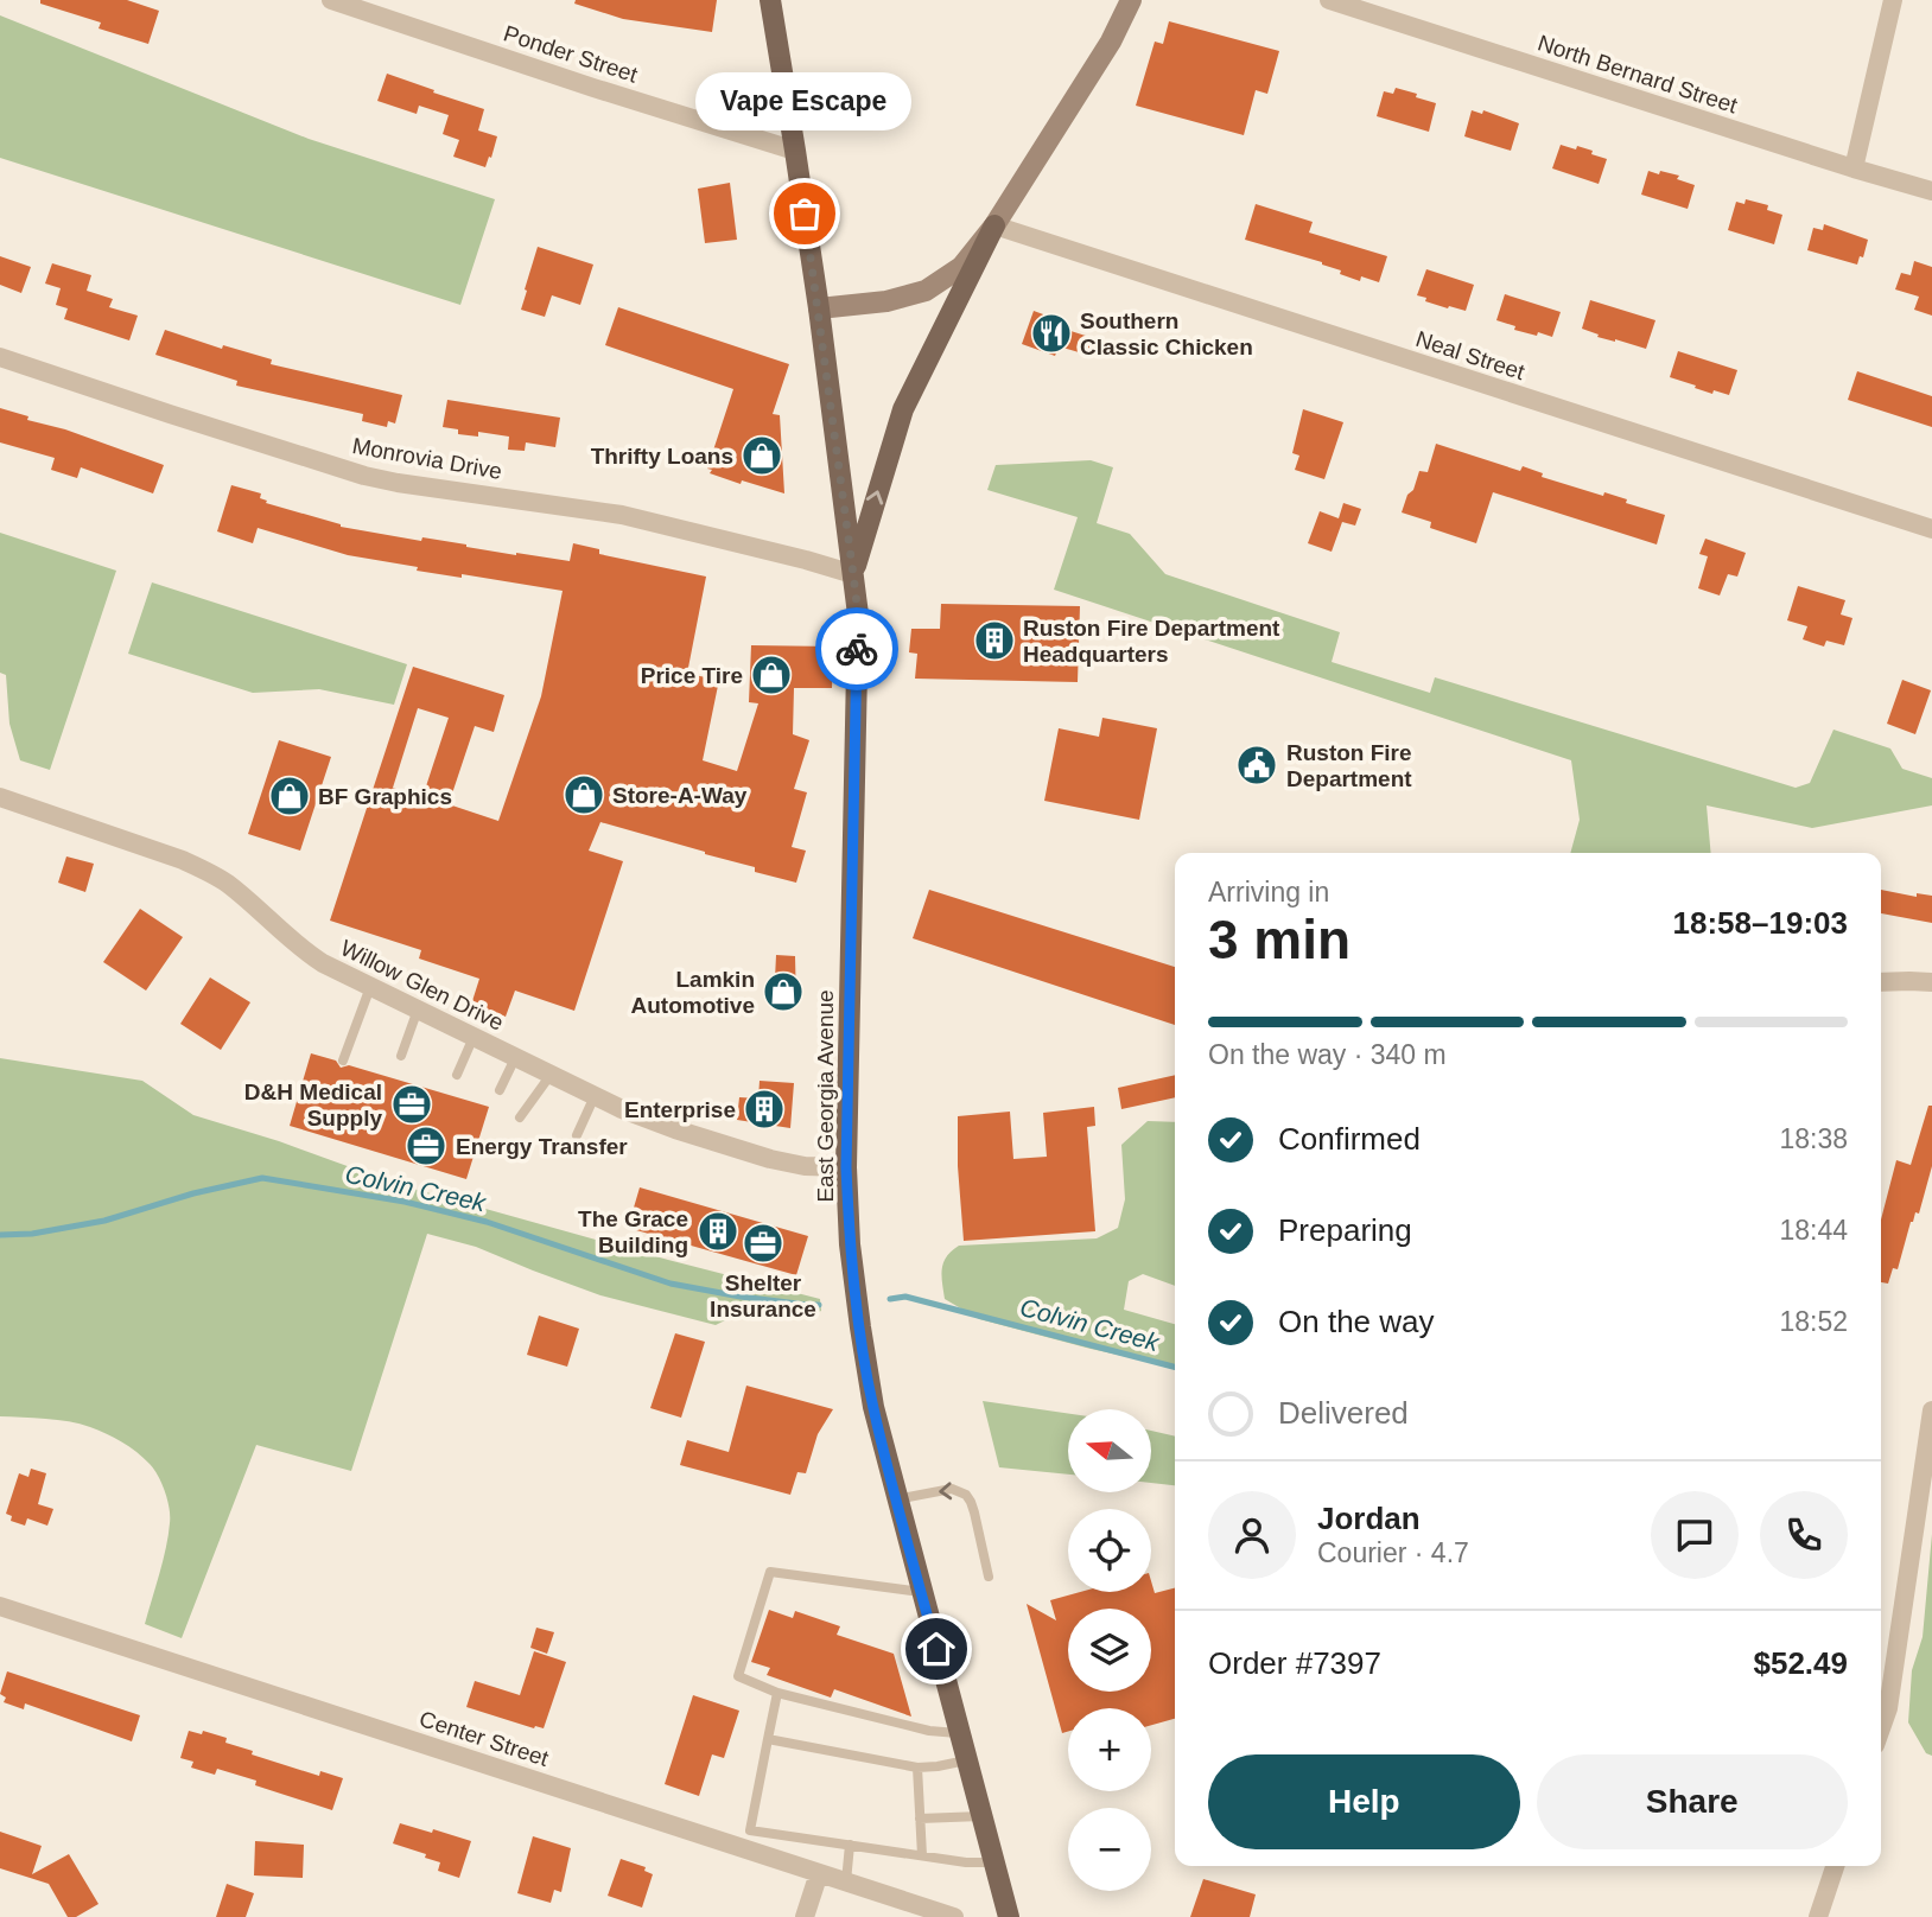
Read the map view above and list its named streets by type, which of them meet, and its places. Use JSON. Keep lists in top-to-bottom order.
{
  "streets": {
    "main road": ["East Georgia Avenue"],
    "street": [
      "Ponder Street",
      "North Bernard Street",
      "Neal Street",
      "Monrovia Drive",
      "Willow Glen Drive",
      "Center Street"
    ]
  },
  "crossings": [
    ["Ponder Street", "East Georgia Avenue"],
    ["Monrovia Drive", "East Georgia Avenue"],
    ["Willow Glen Drive", "East Georgia Avenue"]
  ],
  "water": ["Colvin Creek"],
  "places": {
    "other": ["Vape Escape"],
    "restaurant": ["Southern Classic Chicken"],
    "shop": [
      "Thrifty Loans",
      "Price Tire",
      "Store-A-Way",
      "BF Graphics",
      "Lamkin Automotive"
    ],
    "building": ["Ruston Fire Department Headquarters", "Enterprise", "The Grace Building"],
    "public building": ["Ruston Fire Department"],
    "office": ["D&H Medical Supply", "Energy Transfer", "Shelter Insurance"]
  },
  "north": "left",
  "page": {
    "bubble": "Vape Escape",
    "heading": ["3 min", "Arriving in", "18:58–19:03"],
    "panel": [
      "Jordan",
      "Courier · 4.7",
      "Order #7397",
      "$52.49"
    ],
    "bar": "On the way · 340 m",
    "list": [
      ["Confirmed", "18:38"],
      ["Preparing", "18:44"],
      ["On the way", "18:52"],
      "Delivered"
    ],
    "map_buttons": ["+", "−"],
    "buttons": ["Help", "Share"]
  }
}
